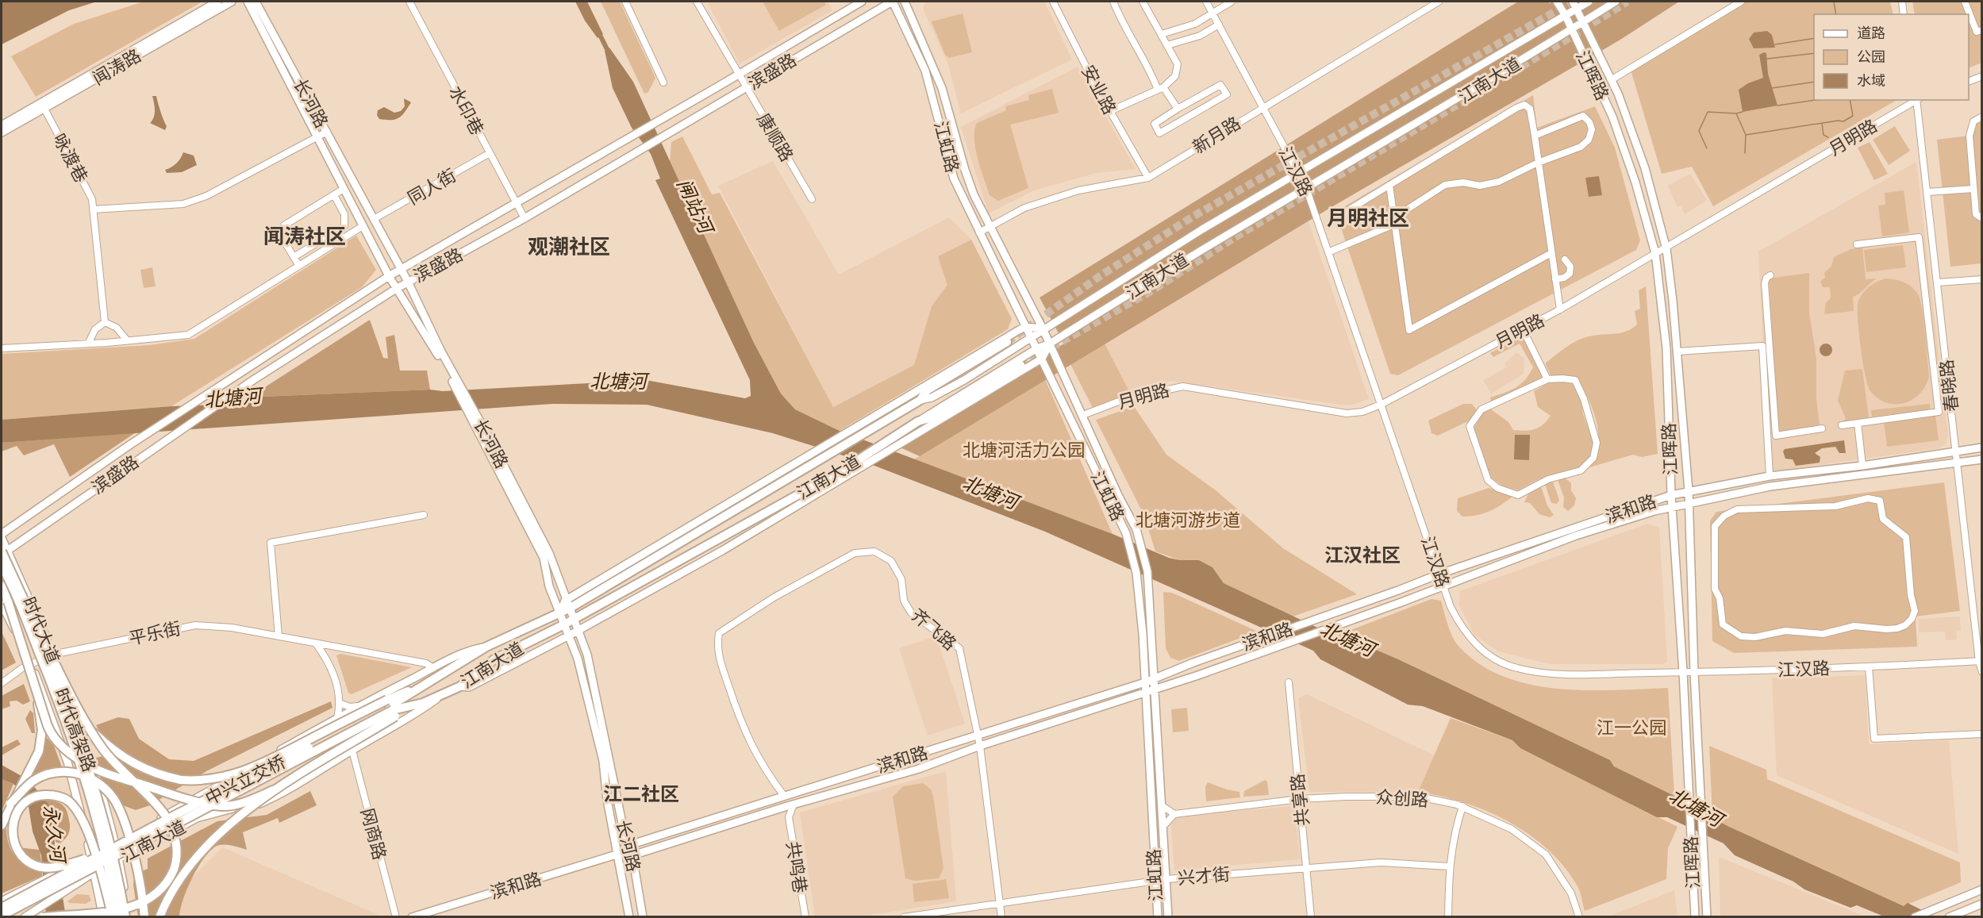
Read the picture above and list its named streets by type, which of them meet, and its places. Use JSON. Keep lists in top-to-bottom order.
{
  "streets": {
    "highway": ["江南大道", "时代高架路", "中兴立交桥"],
    "main road": [
      "闻涛路",
      "滨盛路",
      "江晖路",
      "长河路",
      "江虹路",
      "滨和路",
      "时代大道"
    ],
    "street": [
      "安业路",
      "水印巷",
      "新月路",
      "康顺路",
      "月明路",
      "咏渡巷",
      "江汉路",
      "同人街",
      "春晓路",
      "齐飞路",
      "平乐街",
      "众创路",
      "共享路",
      "网商路",
      "共鸣巷",
      "兴才街"
    ]
  },
  "crossings": [
    ["闻涛路", "咏渡巷"],
    ["滨盛路", "长河路"],
    ["滨盛路", "水印巷"],
    ["滨盛路", "康顺路"],
    ["滨盛路", "江虹路"],
    ["滨盛路", "时代大道"],
    ["滨盛路", "时代高架路"],
    ["江晖路", "江南大道"],
    ["江晖路", "月明路"],
    ["江晖路", "江汉路"],
    ["江晖路", "滨和路"],
    ["江南大道", "长河路"],
    ["江南大道", "江虹路"],
    ["江南大道", "江汉路"],
    ["江南大道", "时代大道"],
    ["江南大道", "平乐街"],
    ["江南大道", "中兴立交桥"],
    ["江南大道", "网商路"],
    ["安业路", "新月路"],
    ["长河路", "同人街"],
    ["长河路", "滨和路"],
    ["水印巷", "同人街"],
    ["新月路", "江虹路"],
    ["新月路", "江汉路"],
    ["月明路", "江虹路"],
    ["月明路", "江汉路"],
    ["江虹路", "滨和路"],
    ["江虹路", "兴才街"],
    ["江汉路", "春晓路"],
    ["江汉路", "滨和路"],
    ["春晓路", "滨和路"],
    ["滨和路", "齐飞路"],
    ["滨和路", "共鸣巷"],
    ["齐飞路", "兴才街"],
    ["时代大道", "平乐街"],
    ["时代大道", "时代高架路"],
    ["众创路", "共享路"],
    ["共享路", "兴才街"]
  ],
  "districts": [
    "月明社区",
    "闻涛社区",
    "观潮社区",
    "江汉社区",
    "江二社区"
  ],
  "water": ["闸站河", "北塘河", "永久河"],
  "parks": ["北塘河活力公园", "北塘河游步道", "江一公园"],
  "legend": ["道路", "公园", "水域"]
}
